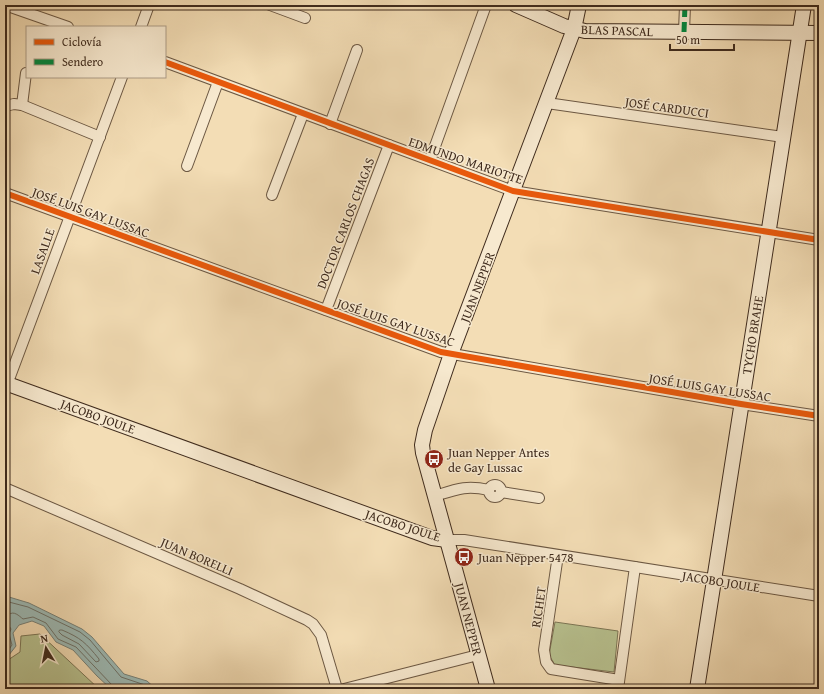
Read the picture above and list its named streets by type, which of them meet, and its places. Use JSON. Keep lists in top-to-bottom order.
{
  "streets": {
    "main road": [
      "BLAS PASCAL",
      "JUAN NEPPER",
      "TYCHO BRAHE",
      "JACOBO JOULE"
    ],
    "street": [
      "JOSÉ CARDUCCI",
      "EDMUNDO MARIOTTE",
      "JOSÉ LUIS GAY LUSSAC",
      "DOCTOR CARLOS CHAGAS",
      "LASALLE",
      "JUAN BORELLI",
      "RICHET"
    ]
  },
  "crossings": [
    ["BLAS PASCAL", "JUAN NEPPER"],
    ["BLAS PASCAL", "TYCHO BRAHE"],
    ["JOSÉ CARDUCCI", "JUAN NEPPER"],
    ["JOSÉ CARDUCCI", "TYCHO BRAHE"],
    ["EDMUNDO MARIOTTE", "DOCTOR CARLOS CHAGAS"],
    ["EDMUNDO MARIOTTE", "JUAN NEPPER"],
    ["EDMUNDO MARIOTTE", "TYCHO BRAHE"],
    ["JOSÉ LUIS GAY LUSSAC", "DOCTOR CARLOS CHAGAS"],
    ["JOSÉ LUIS GAY LUSSAC", "LASALLE"],
    ["JOSÉ LUIS GAY LUSSAC", "JUAN NEPPER"],
    ["JOSÉ LUIS GAY LUSSAC", "TYCHO BRAHE"],
    ["LASALLE", "JACOBO JOULE"],
    ["JUAN NEPPER", "JACOBO JOULE"],
    ["TYCHO BRAHE", "JACOBO JOULE"],
    ["JACOBO JOULE", "RICHET"]
  ],
  "places": {
    "bus stop": ["Juan Nepper Antes de Gay Lussac", "Juan Nepper 5478"]
  },
  "legend": ["Ciclovía", "Sendero"],
  "scale_bar": "50 m",
  "north": "top"
}
